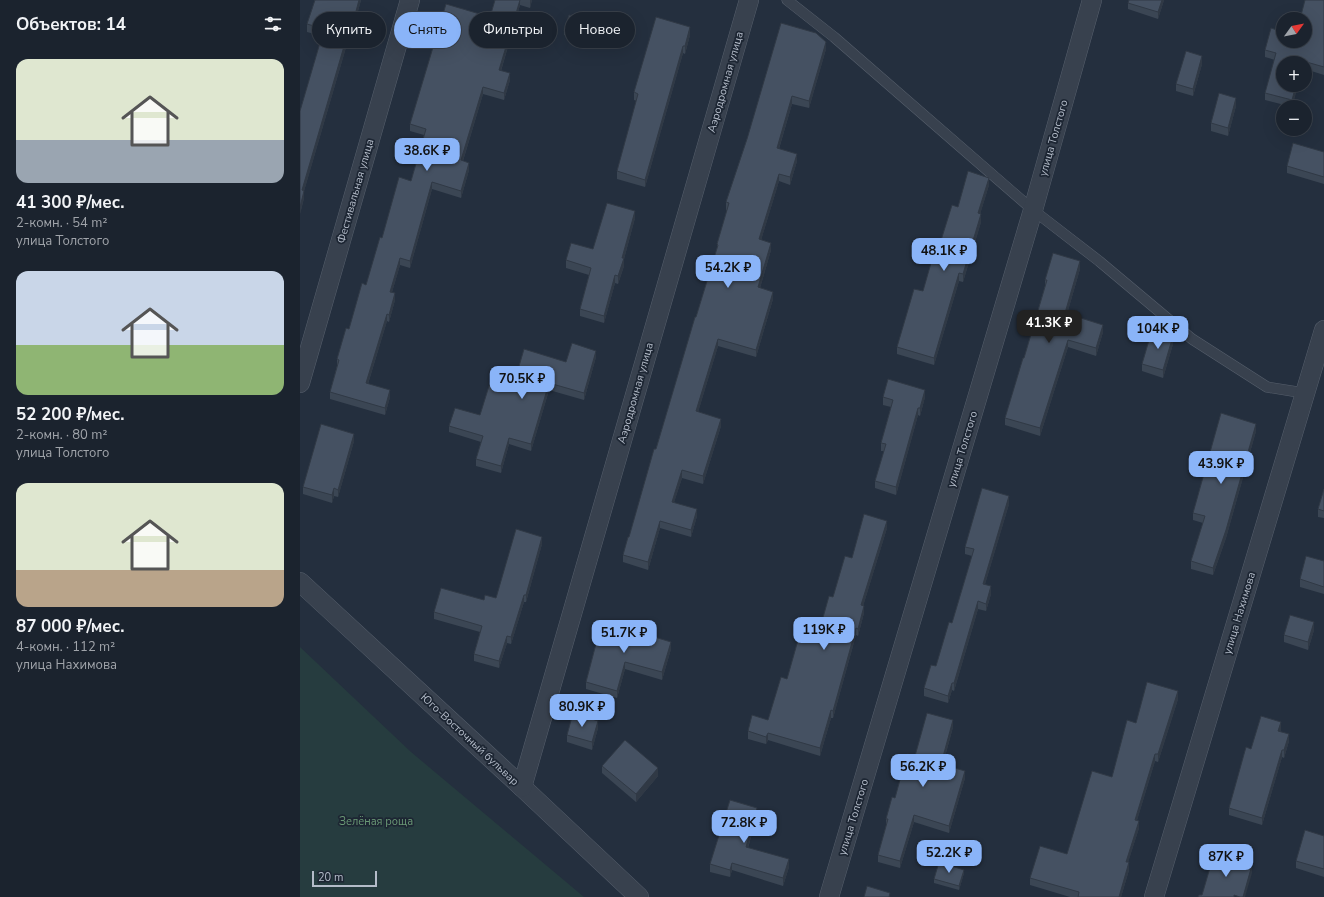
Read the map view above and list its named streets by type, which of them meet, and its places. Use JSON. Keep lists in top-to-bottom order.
{
  "streets": {
    "street": [
      "Аэродромная улица",
      "улица Толстого",
      "Фестивальная улица",
      "улица Нахимова",
      "Юго-Восточный бульвар"
    ]
  },
  "crossings": [
    ["Аэродромная улица", "Юго-Восточный бульвар"]
  ],
  "parks": ["Зелёная роща"],
  "scale_bar": "20 m",
  "north": "top right",
  "page": {
    "heading": "Объектов: 14",
    "map_buttons": ["+", "−"],
    "chip": [
      "Купить",
      "Снять",
      "Фильтры",
      "Новое"
    ],
    "list": [
      {
        "name": "41 300 ₽/мес.",
        "note": "2-комн. · 54 m² · улица Толстого"
      },
      {
        "name": "52 200 ₽/мес.",
        "note": "2-комн. · 80 m² · улица Толстого"
      },
      {
        "name": "87 000 ₽/мес.",
        "note": "4-комн. · 112 m² · улица Нахимова"
      }
    ],
    "price": [
      "38.6K ₽",
      "48.1K ₽",
      "54.2K ₽",
      "41.3K ₽",
      "104K ₽",
      "70.5K ₽",
      "43.9K ₽",
      "119K ₽",
      "51.7K ₽",
      "80.9K ₽",
      "56.2K ₽",
      "72.8K ₽",
      "52.2K ₽",
      "87K ₽"
    ],
    "scale": "20 m"
  }
}
